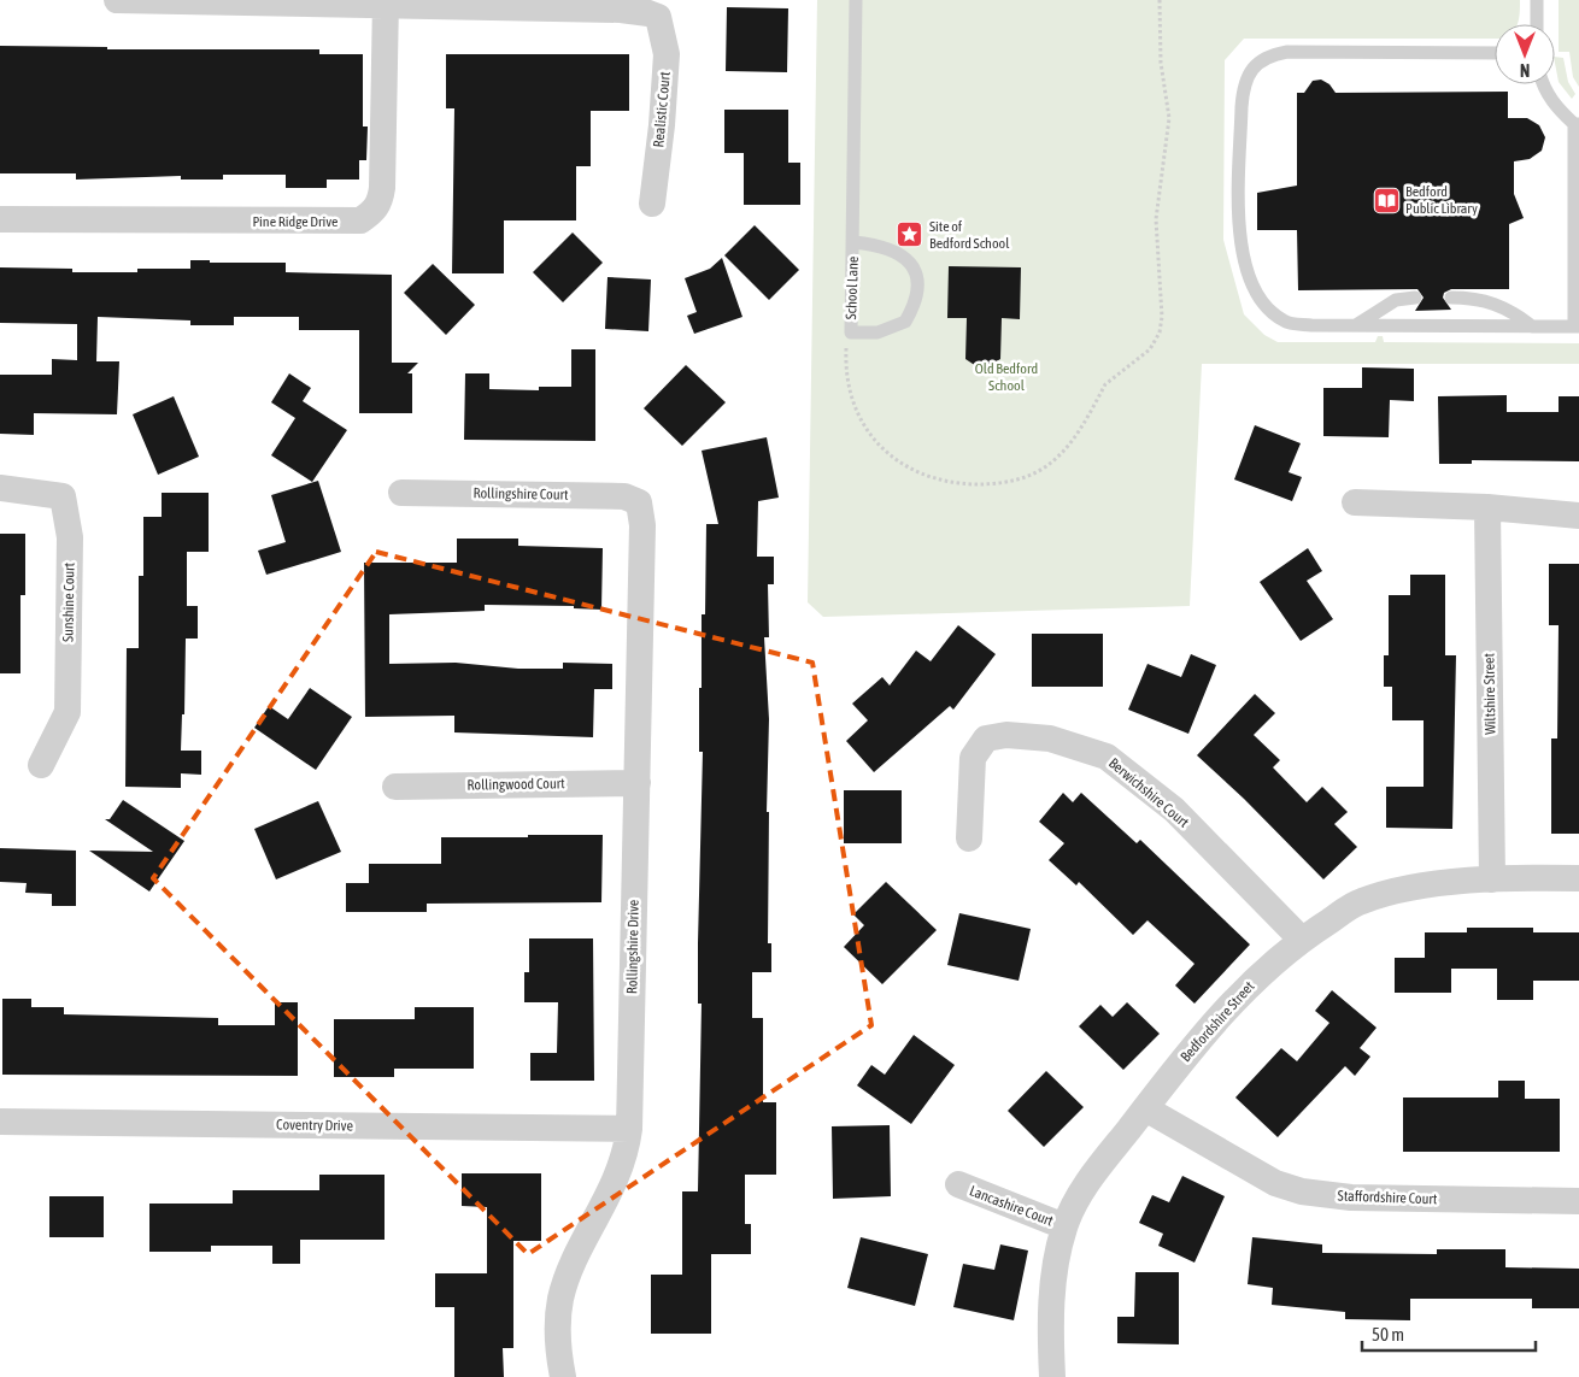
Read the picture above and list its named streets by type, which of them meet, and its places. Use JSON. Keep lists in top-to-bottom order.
{
  "streets": {
    "street": [
      "Realistic Court",
      "Pine Ridge Drive",
      "Rollingshire Court",
      "Sunshine Court",
      "Wiltshire Street",
      "Rollingwood Court",
      "Berwichshire Court",
      "Rollingshire Drive",
      "Bedfordshire Street",
      "Coventry Drive",
      "Staffordshire Court",
      "Lancashire Court"
    ],
    "lane": ["School Lane"]
  },
  "crossings": [
    ["Realistic Court", "Pine Ridge Drive"],
    ["Rollingshire Court", "Rollingshire Drive"],
    ["Wiltshire Street", "Bedfordshire Street"],
    ["Rollingwood Court", "Rollingshire Drive"],
    ["Berwichshire Court", "Bedfordshire Street"],
    ["Rollingshire Drive", "Coventry Drive"],
    ["Bedfordshire Street", "Staffordshire Court"],
    ["Bedfordshire Street", "Lancashire Court"]
  ],
  "parks": ["Old Bedford School"],
  "places": {
    "library": ["Bedford Public Library"],
    "place": ["Site of Bedford School"]
  },
  "scale_bar": "50 m",
  "north": "bottom"
}
